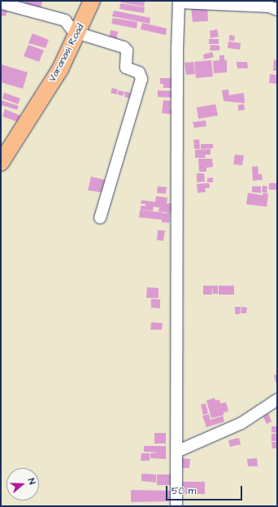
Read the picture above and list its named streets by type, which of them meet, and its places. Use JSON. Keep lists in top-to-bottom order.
{
  "streets": {
    "highway": ["Varanasi Road"]
  },
  "scale_bar": "50 m",
  "north": "right"
}
